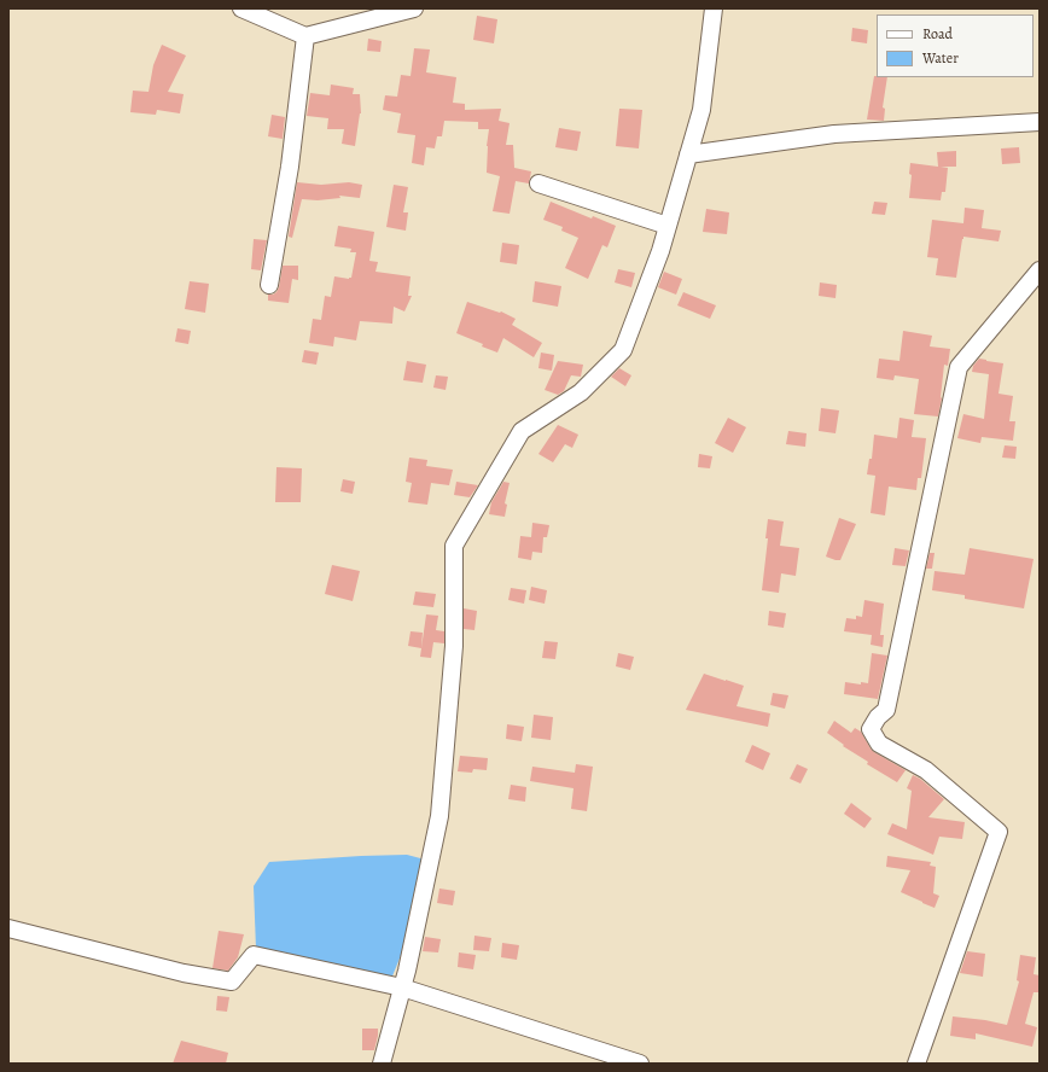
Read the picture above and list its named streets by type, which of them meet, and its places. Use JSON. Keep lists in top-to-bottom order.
{
  "legend": ["Road", "Water"]
}
